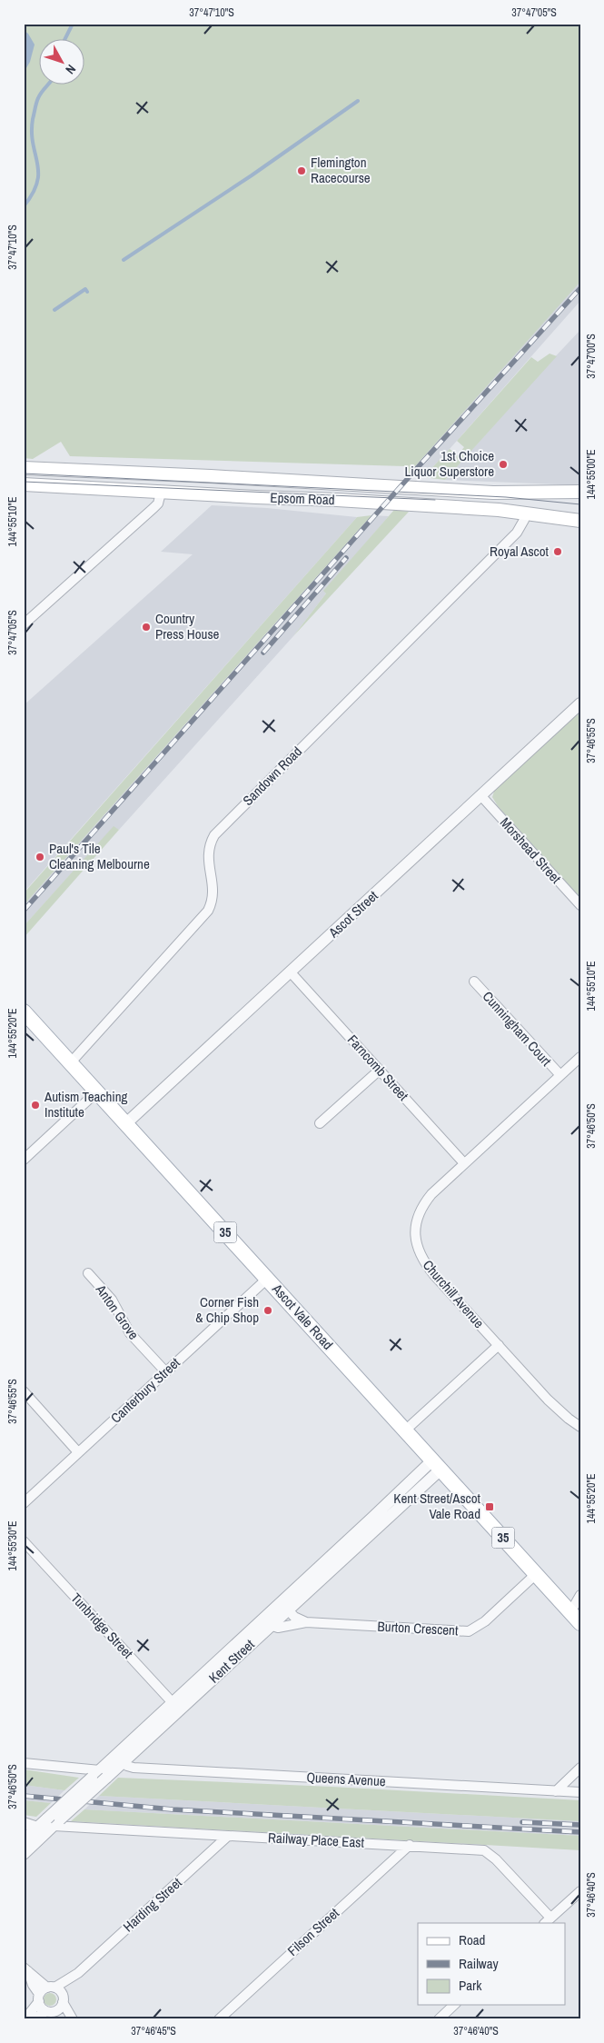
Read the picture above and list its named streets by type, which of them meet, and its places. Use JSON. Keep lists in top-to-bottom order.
{
  "streets": {
    "main road": ["Epsom Road", "35", "Ascot Vale Road"],
    "street": [
      "Sandown Road",
      "Morshead Street",
      "Ascot Street",
      "Cunningham Court",
      "Farncomb Street",
      "Churchill Avenue",
      "Anton Grove",
      "Canterbury Street",
      "Tunbridge Street",
      "Burton Crescent",
      "Kent Street",
      "Queens Avenue",
      "Railway Place East",
      "Harding Street",
      "Filson Street"
    ]
  },
  "crossings": [
    ["Epsom Road", "Sandown Road"],
    ["Sandown Road", "Ascot Vale Road"],
    ["Morshead Street", "Ascot Street"],
    ["Ascot Street", "Farncomb Street"],
    ["Ascot Street", "Ascot Vale Road"],
    ["Cunningham Court", "Churchill Avenue"],
    ["Farncomb Street", "Churchill Avenue"],
    ["Anton Grove", "Canterbury Street"],
    ["Ascot Vale Road", "Canterbury Street"],
    ["Ascot Vale Road", "Burton Crescent"],
    ["Ascot Vale Road", "Kent Street"],
    ["Tunbridge Street", "Kent Street"],
    ["Burton Crescent", "Kent Street"],
    ["Kent Street", "Queens Avenue"],
    ["Kent Street", "Railway Place East"],
    ["Railway Place East", "Harding Street"],
    ["Railway Place East", "Filson Street"]
  ],
  "places": {
    "other": [
      "Flemington Racecourse",
      "1st Choice Liquor Superstore",
      "Royal Ascot",
      "Country Press House",
      "Paul's Tile Cleaning Melbourne",
      "Autism Teaching Institute",
      "Corner Fish & Chip Shop"
    ],
    "transit": ["Kent Street/Ascot Vale Road"]
  },
  "legend": ["Road", "Railway", "Park"],
  "north": "bottom right",
  "coordinates": [
    "37°47'10\"S",
    "37°47'05\"S",
    "37°47'00\"S",
    "144°55'00\"E",
    "144°55'10\"E",
    "37°46'55\"S",
    "144°55'20\"E",
    "37°46'50\"S",
    "144°55'30\"E",
    "37°46'40\"S",
    "37°46'45\"S"
  ]
}
